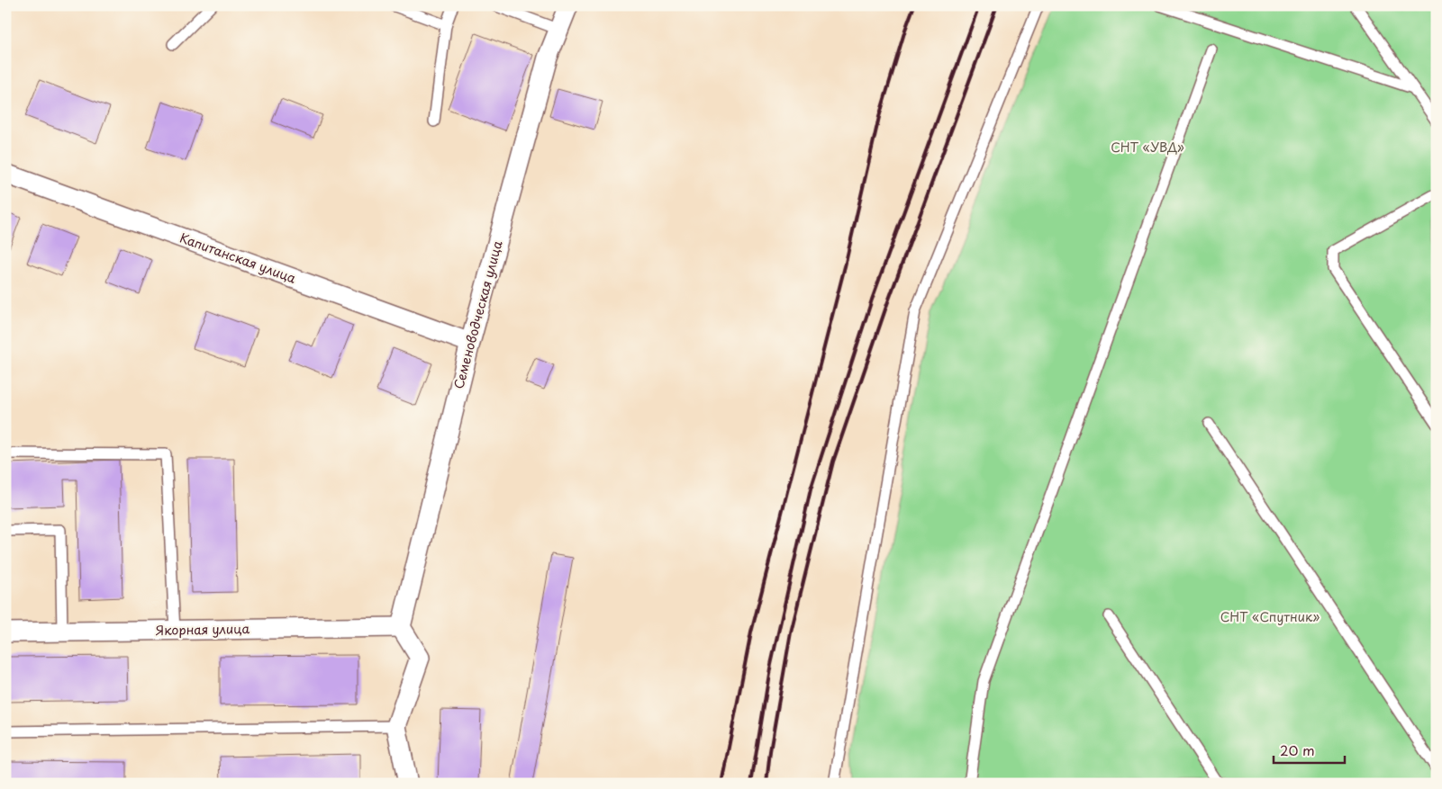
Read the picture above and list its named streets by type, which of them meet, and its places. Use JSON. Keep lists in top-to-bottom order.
{
  "streets": {
    "street": ["Капитанская улица", "Семеноводческая улица", "Якорная улица"]
  },
  "crossings": [
    ["Капитанская улица", "Семеноводческая улица"],
    ["Семеноводческая улица", "Якорная улица"]
  ],
  "parks": ["СНТ «УВД»", "СНТ «Спутник»"],
  "scale_bar": "20 m"
}
